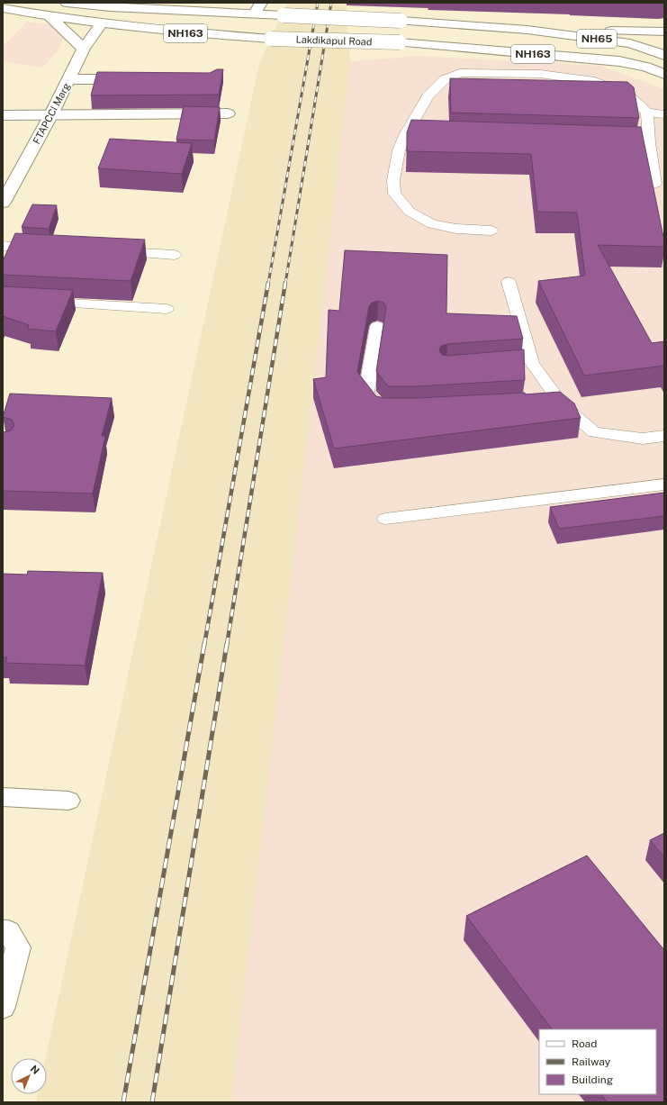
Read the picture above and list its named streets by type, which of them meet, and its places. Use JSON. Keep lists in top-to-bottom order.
{
  "streets": {
    "main road": [
      "NH163",
      "NH65",
      "Lakdikapul Road",
      "FTAPCCI Marg"
    ]
  },
  "crossings": [
    ["Lakdikapul Road", "FTAPCCI Marg"]
  ],
  "legend": ["Road", "Railway", "Building"],
  "north": "top right"
}
